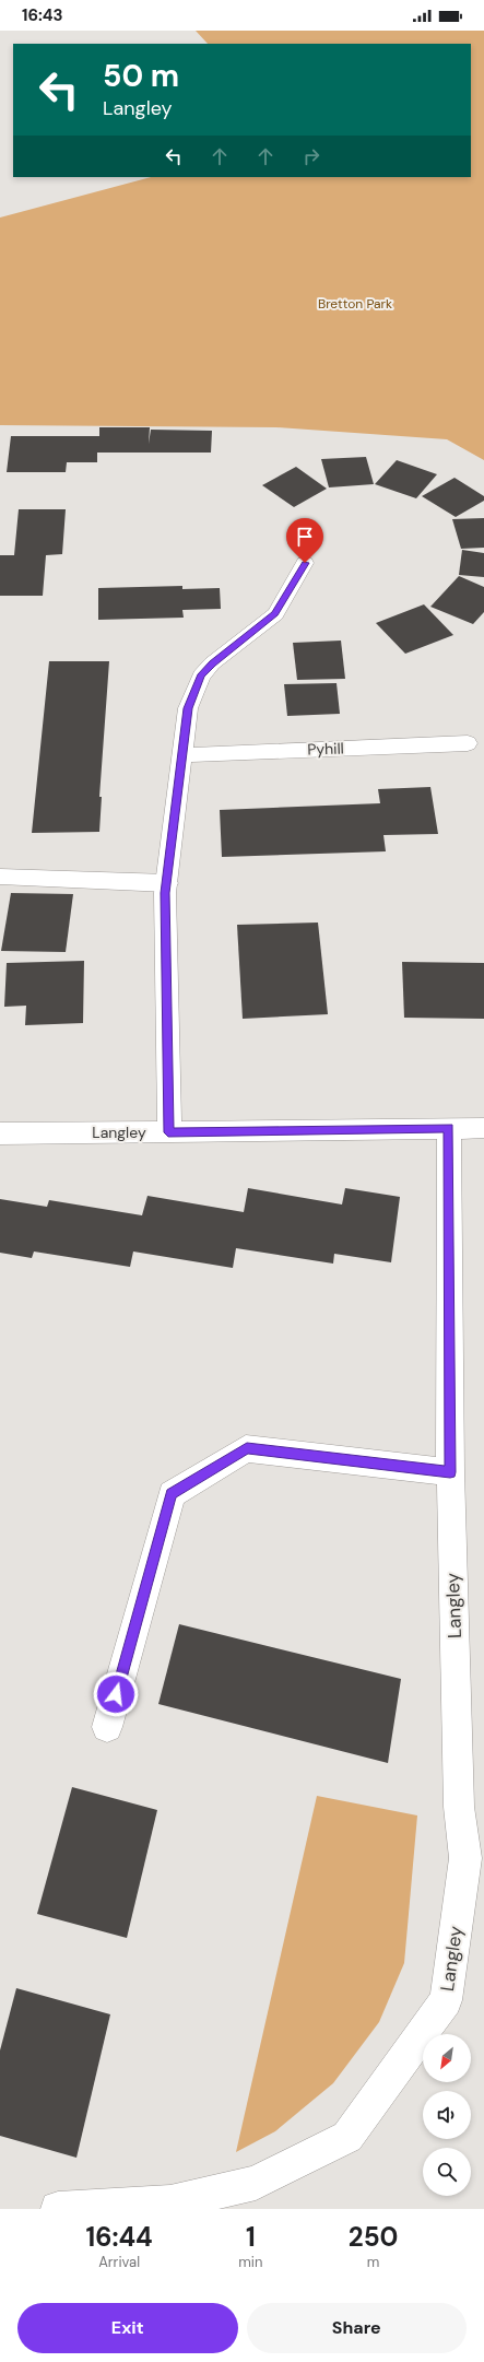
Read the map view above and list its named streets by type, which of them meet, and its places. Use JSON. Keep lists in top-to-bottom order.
{
  "streets": {
    "street": ["Pyhill", "Langley"]
  },
  "parks": ["Bretton Park"],
  "north": "bottom left",
  "page": {
    "status": "16:43",
    "turn": ["50 m", "Langley"],
    "eta": [
      "16:44",
      "Arrival",
      "1",
      "min",
      "250",
      "m"
    ],
    "buttons": ["Exit", "Share"]
  }
}
